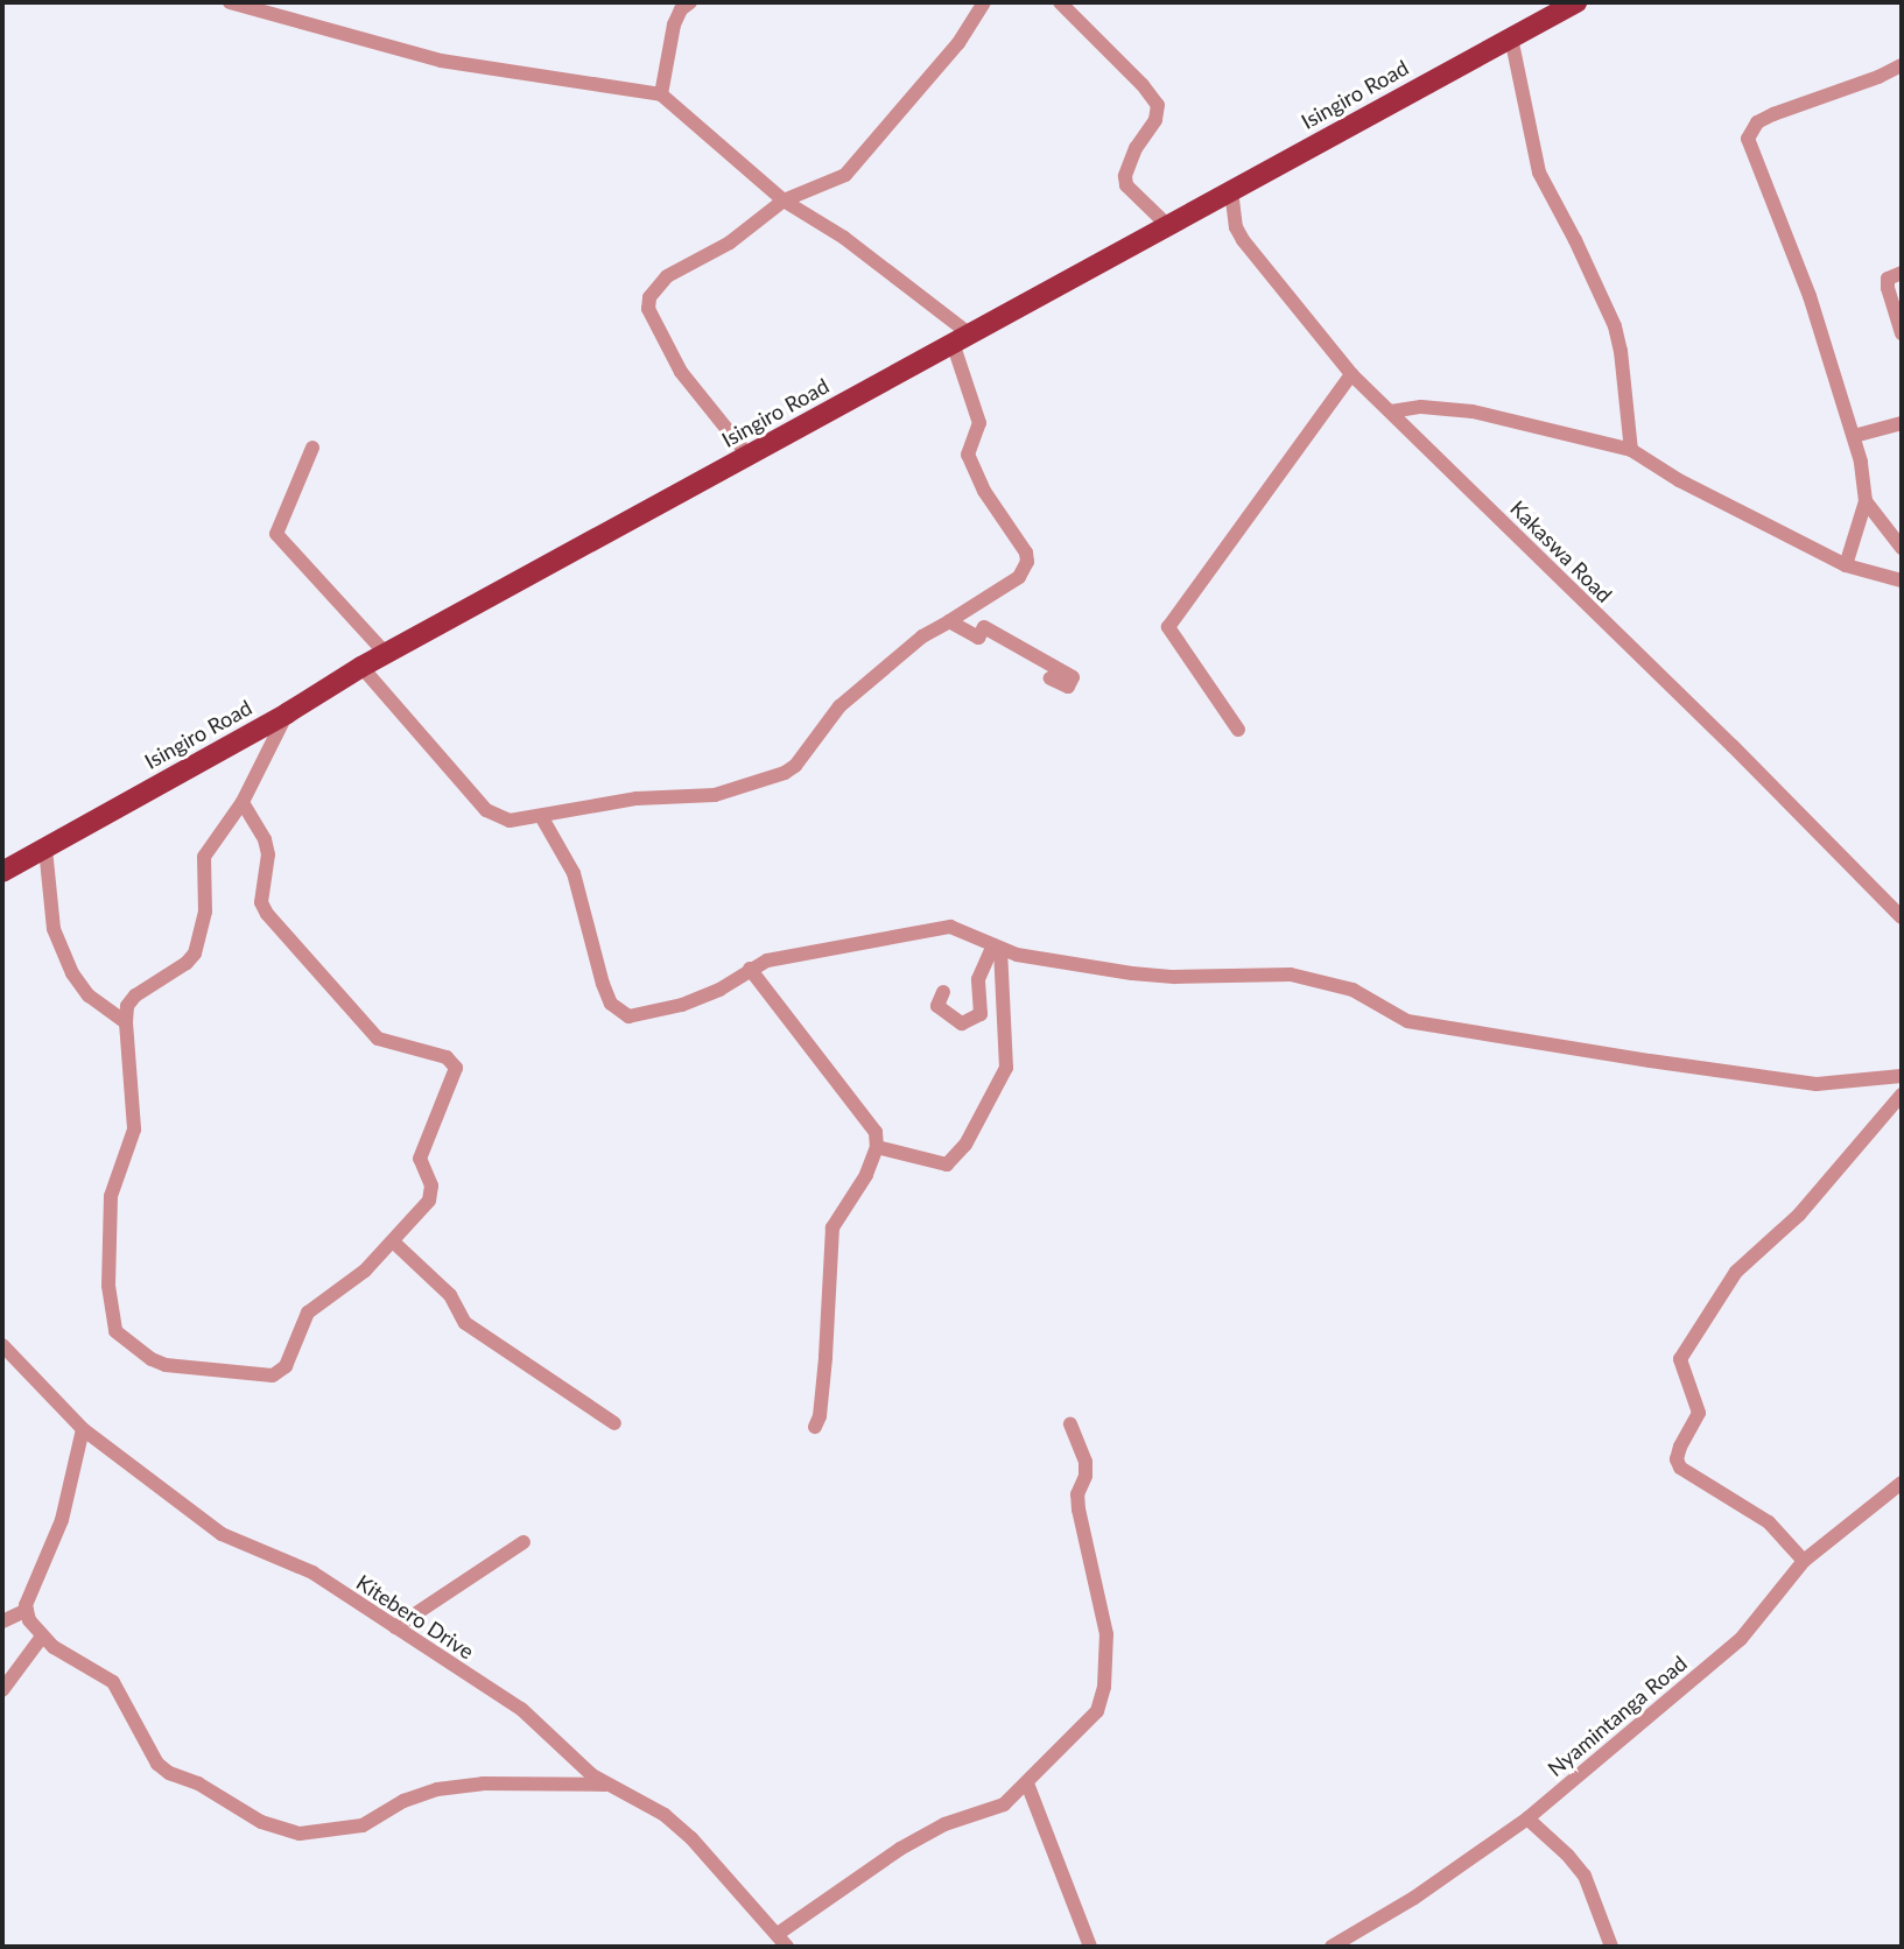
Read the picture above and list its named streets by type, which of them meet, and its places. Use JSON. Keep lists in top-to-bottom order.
{
  "streets": {
    "main road": ["Isingiro Road"],
    "street": ["Kakaswa Road", "Kitebero Drive", "Nyamintanga Road"]
  },
  "crossings": [
    ["Isingiro Road", "Kakaswa Road"]
  ]
}
